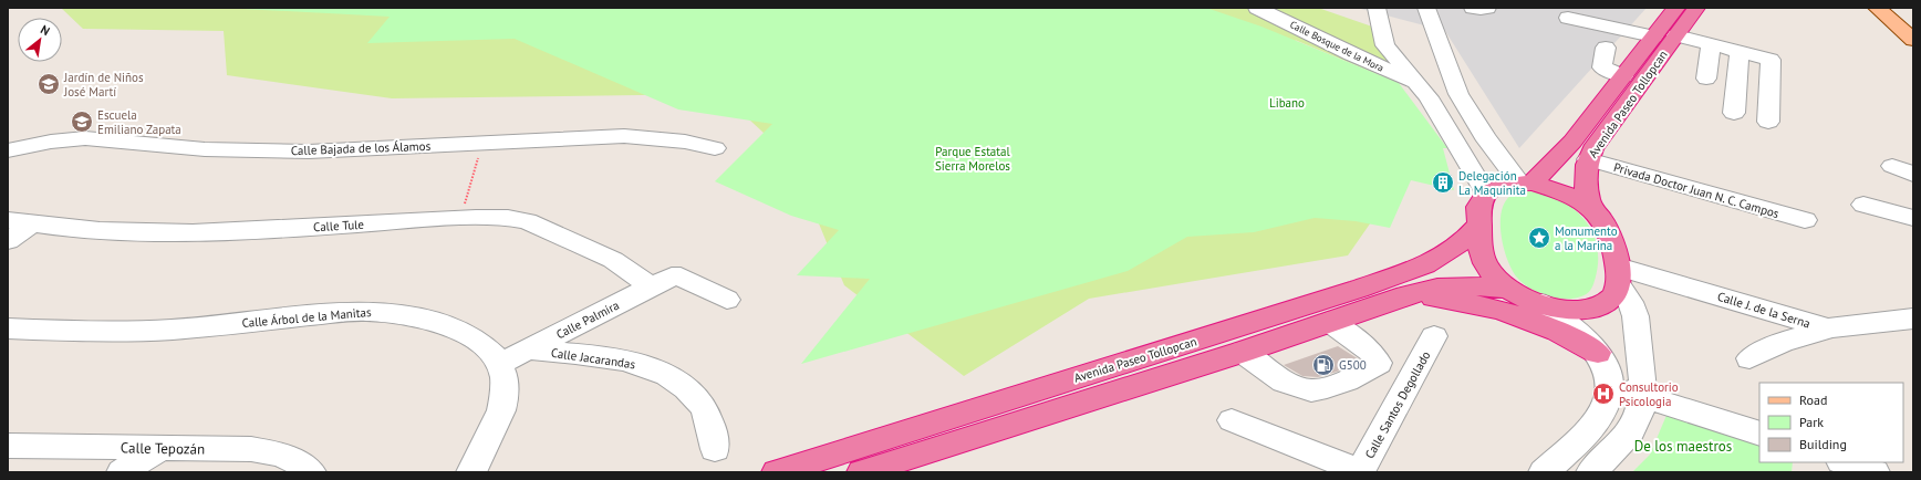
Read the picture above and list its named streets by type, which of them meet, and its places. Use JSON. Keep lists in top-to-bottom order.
{
  "streets": {
    "highway": ["Avenida Paseo Tollopcan"],
    "street": [
      "Calle Bosque de la Mora",
      "Calle Bajada de los Álamos",
      "Privada Doctor Juan N. C. Campos",
      "Calle Tule",
      "Calle J. de la Serna",
      "Calle Árbol de la Manitas",
      "Calle Palmira",
      "Calle Jacarandas",
      "Calle Santos Degollado",
      "Calle Tepozán"
    ]
  },
  "crossings": [
    ["Avenida Paseo Tollopcan", "Privada Doctor Juan N. C. Campos"],
    ["Avenida Paseo Tollopcan", "Calle J. de la Serna"],
    ["Calle Tule", "Calle Palmira"],
    ["Calle Árbol de la Manitas", "Calle Palmira"],
    ["Calle Palmira", "Calle Jacarandas"]
  ],
  "parks": ["Libano", "Parque Estatal Sierra Morelos", "De los maestros"],
  "places": {
    "school or university": ["Jardín de Niños José Martí", "Escuela Emiliano Zapata"],
    "building": ["Delegación La Maquinita"],
    "place": ["Monumento a la Marina"],
    "fuel station": ["G500"],
    "hospital": ["Consultorio Psicologia"]
  },
  "legend": ["Road", "Park", "Building"],
  "north": "top right"
}
